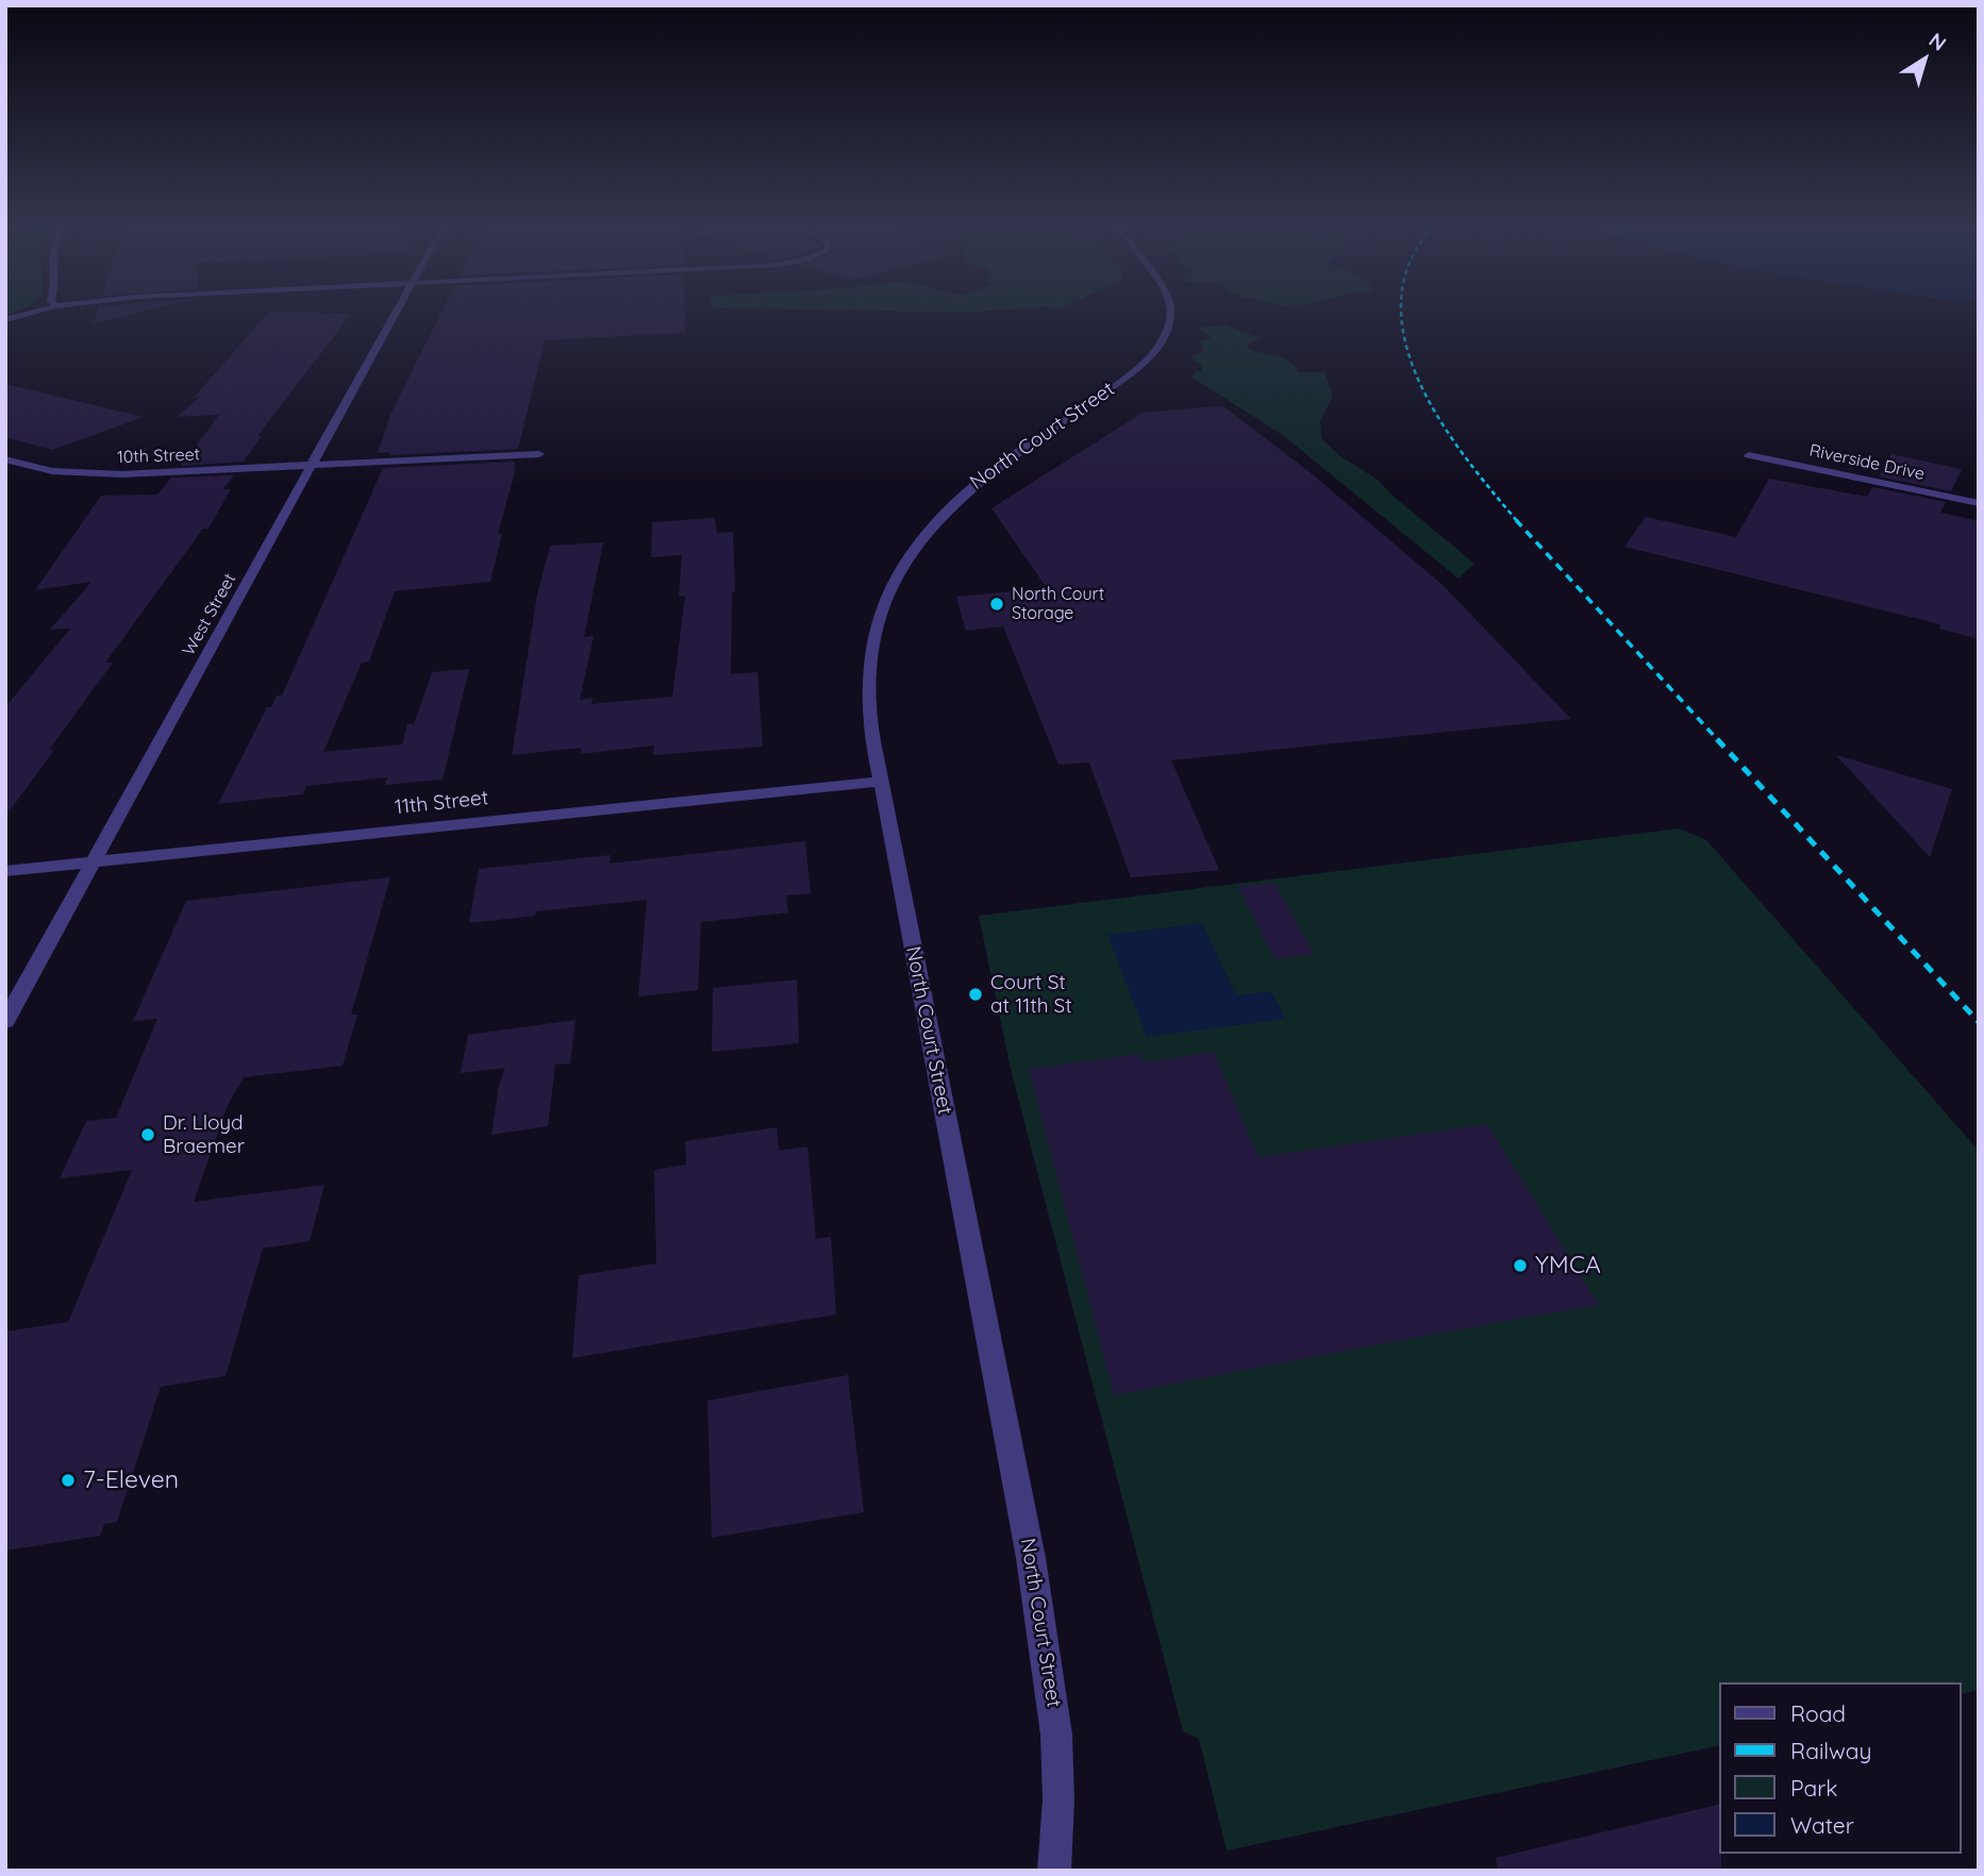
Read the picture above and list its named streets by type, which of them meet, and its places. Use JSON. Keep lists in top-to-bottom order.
{
  "streets": {
    "street": [
      "North Court Street",
      "10th Street",
      "Riverside Drive",
      "West Street",
      "11th Street"
    ]
  },
  "crossings": [
    ["North Court Street", "11th Street"],
    ["10th Street", "West Street"],
    ["West Street", "11th Street"]
  ],
  "places": [
    "North Court Storage",
    "Court St at 11th St",
    "Dr. Lloyd Braemer",
    "YMCA",
    "7-Eleven"
  ],
  "legend": [
    "Road",
    "Railway",
    "Park",
    "Water"
  ],
  "north": "top right"
}
